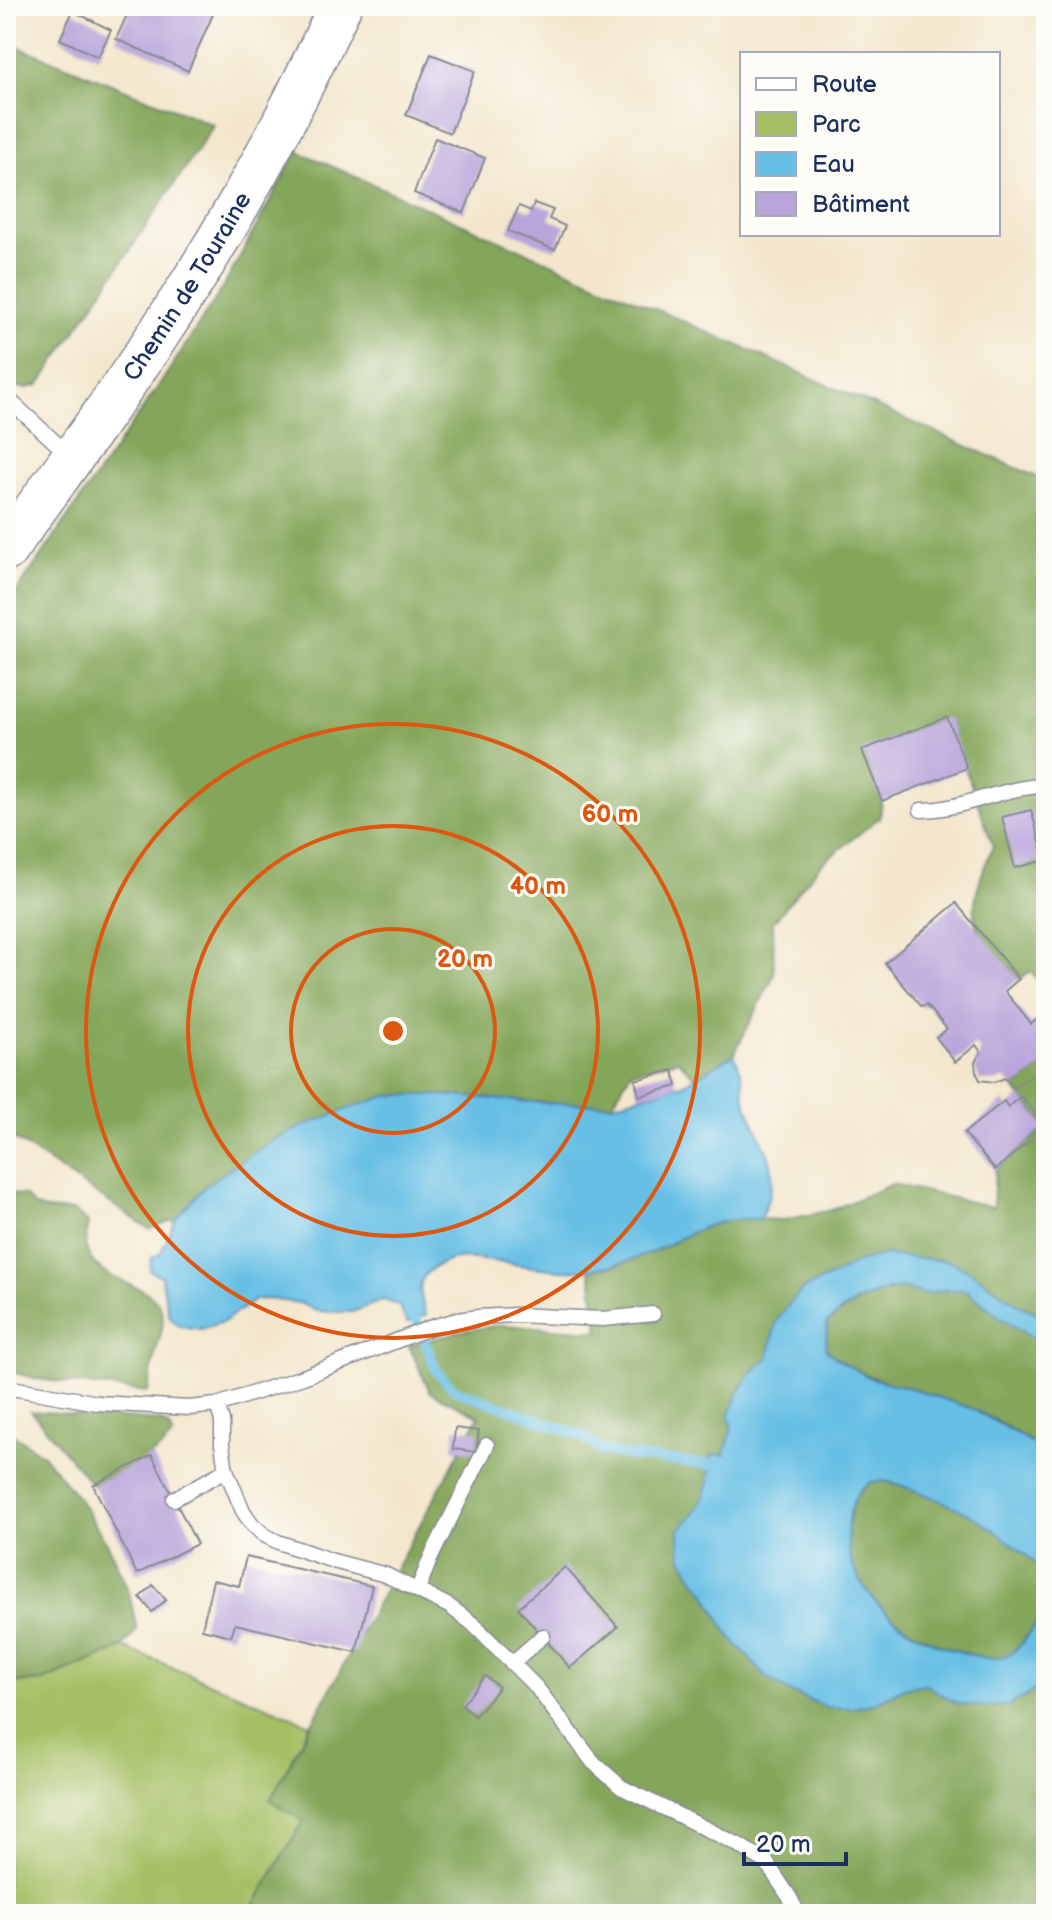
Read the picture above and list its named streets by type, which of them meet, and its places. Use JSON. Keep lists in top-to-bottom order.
{
  "streets": {
    "street": ["Chemin de Touraine"]
  },
  "legend": [
    "Route",
    "Parc",
    "Eau",
    "Bâtiment"
  ],
  "scale_bar": "20 m",
  "rings": ["60 m", "40 m", "20 m"]
}
